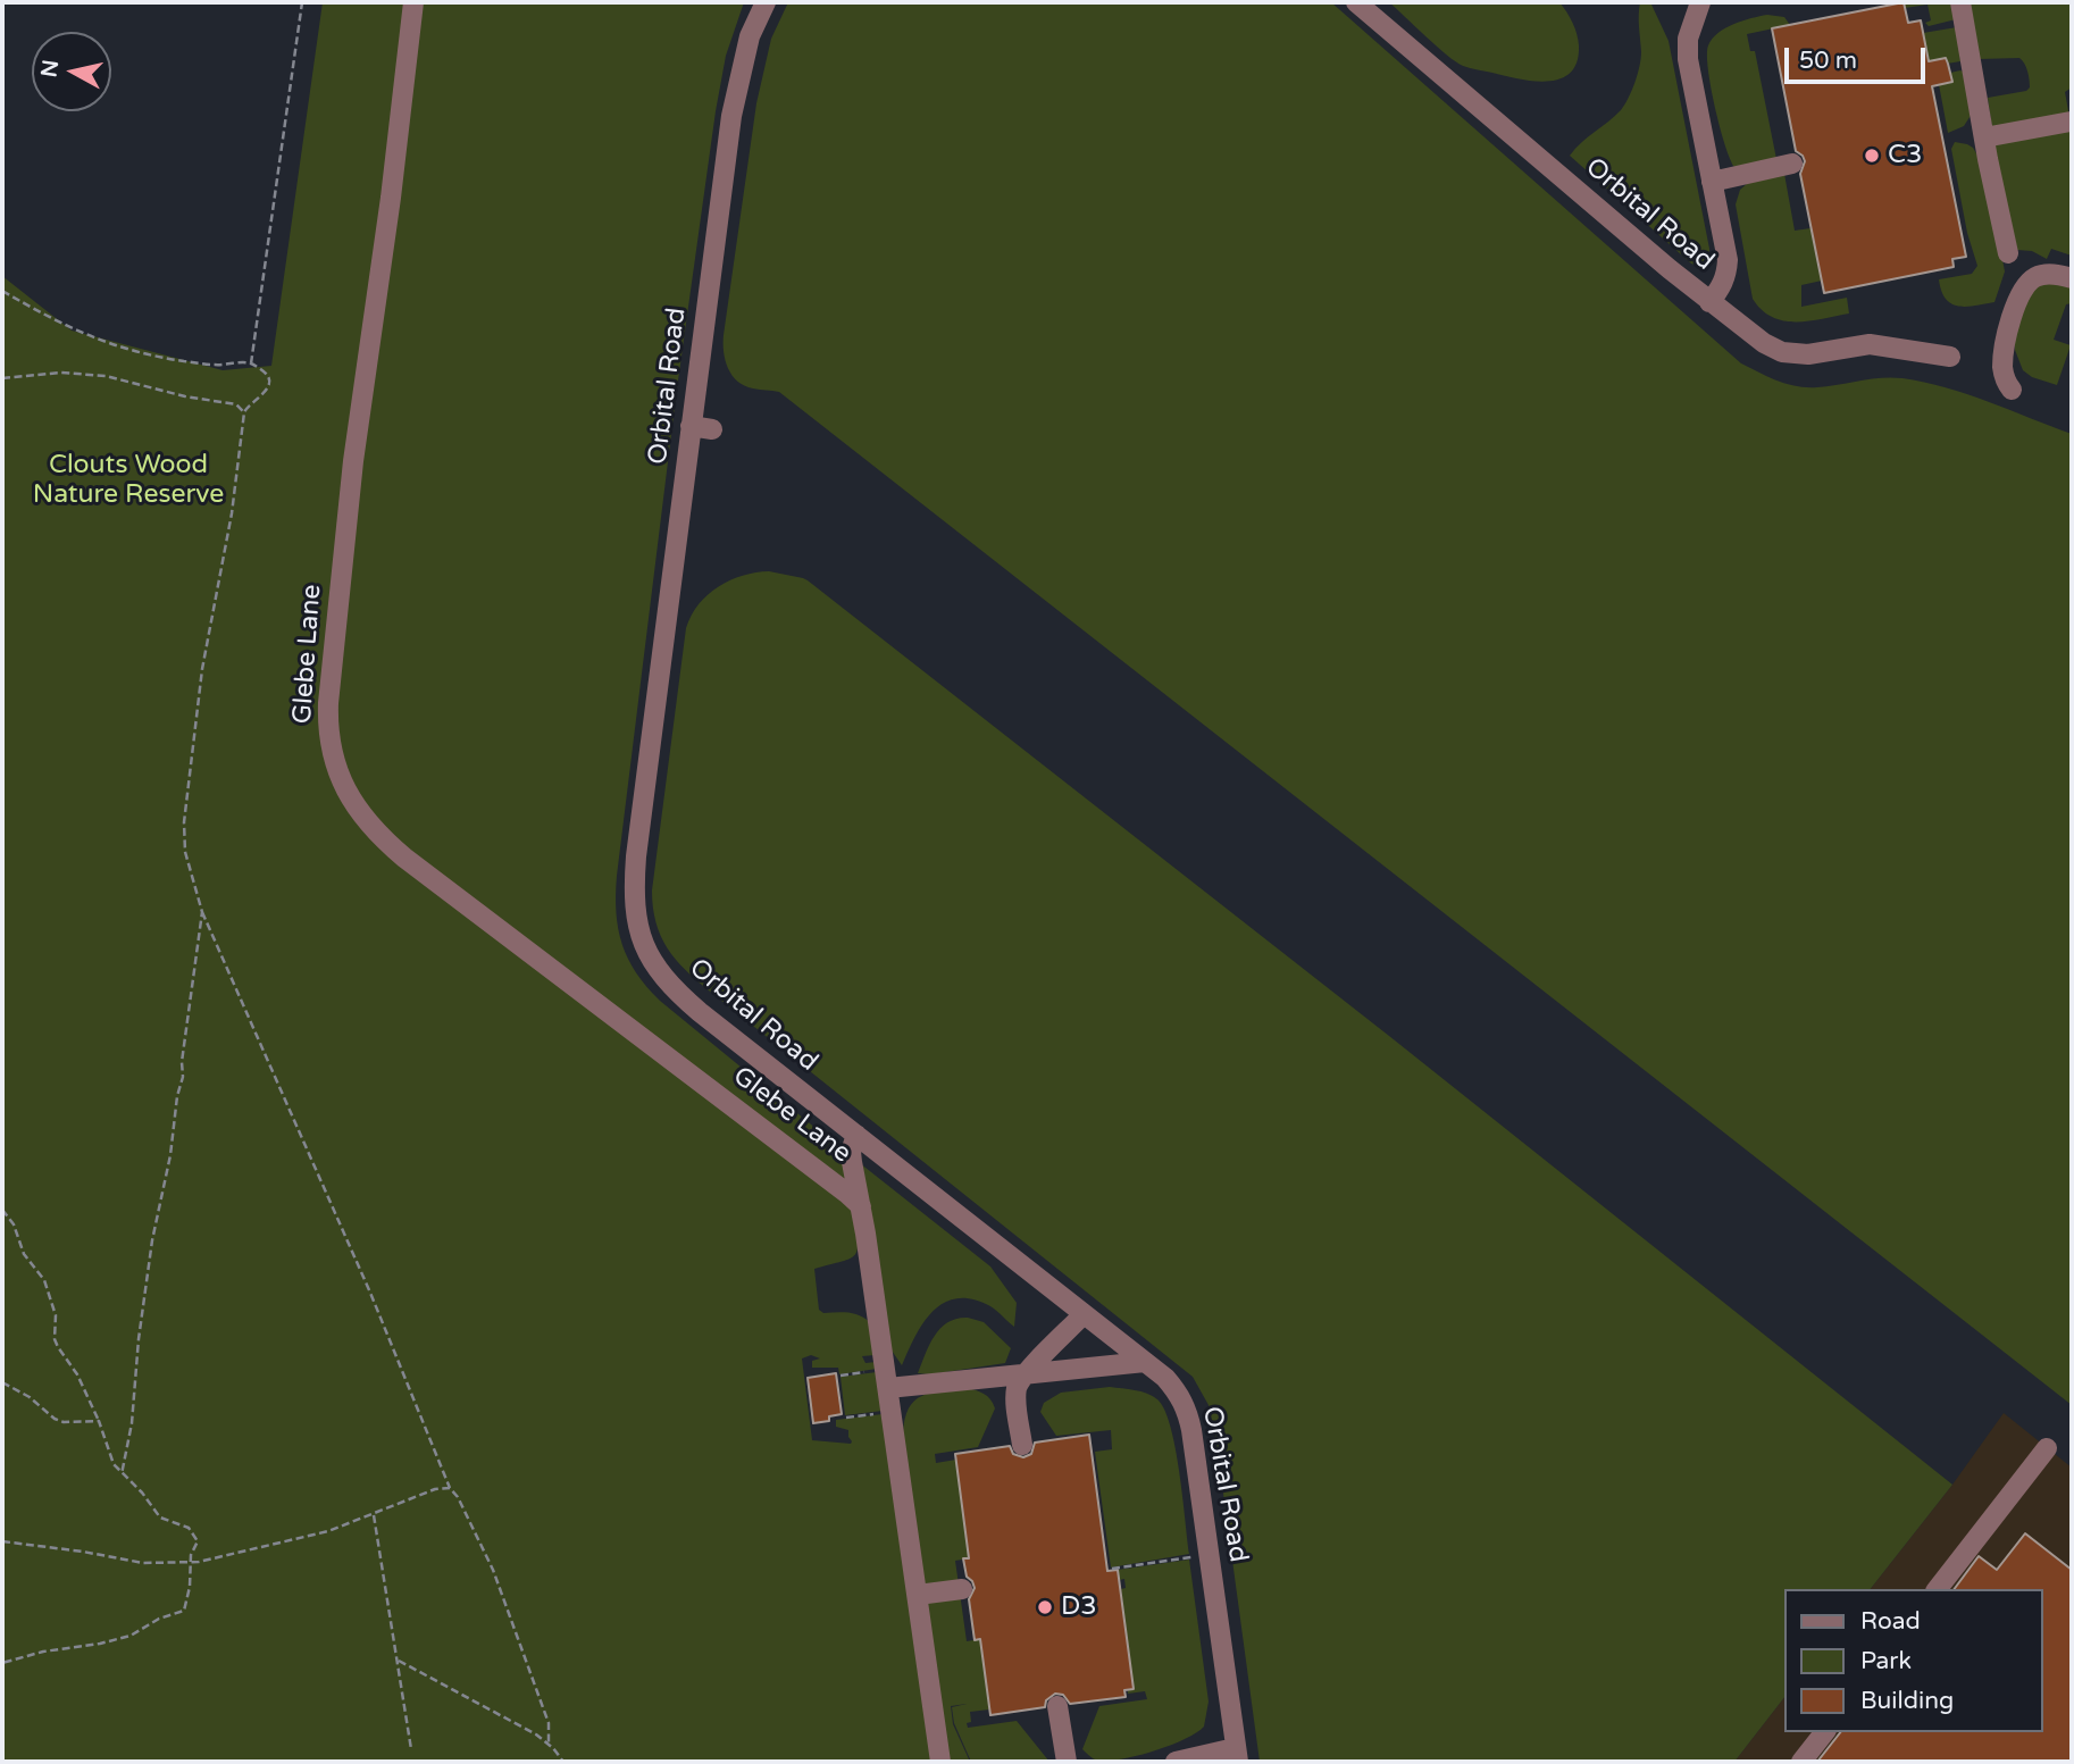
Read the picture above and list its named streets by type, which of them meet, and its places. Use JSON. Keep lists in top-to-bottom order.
{
  "streets": {
    "lane": ["Orbital Road", "Glebe Lane"]
  },
  "crossings": [
    ["Orbital Road", "Glebe Lane"]
  ],
  "parks": ["Clouts Wood Nature Reserve"],
  "places": ["C3", "D3"],
  "legend": ["Road", "Park", "Building"],
  "scale_bar": "50 m",
  "north": "left"
}
